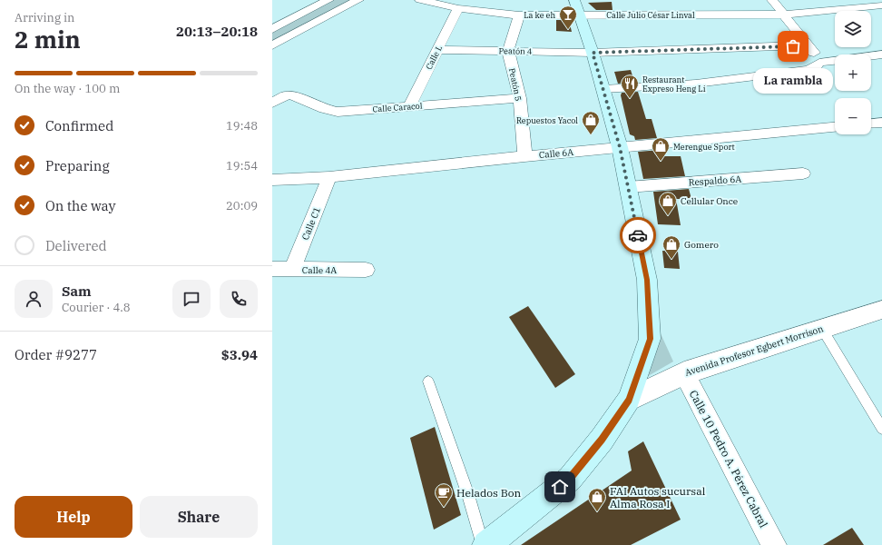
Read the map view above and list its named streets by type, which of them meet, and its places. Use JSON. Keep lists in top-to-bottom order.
{
  "streets": {
    "street": [
      "Calle Julio César Linval",
      "Peatón 4",
      "Calle L",
      "Peatón 5",
      "Calle Caracol",
      "Calle 6A",
      "Respaldo 6A",
      "Calle C1",
      "Calle 4A",
      "Avenida Profesor Egbert Morrison",
      "Calle 10 Pedro A. Pérez Cabral"
    ]
  },
  "crossings": [
    ["Calle Julio César Linval", "Calle L"],
    ["Peatón 4", "Calle L"],
    ["Peatón 4", "Peatón 5"],
    ["Calle L", "Calle Caracol"],
    ["Peatón 5", "Calle Caracol"],
    ["Peatón 5", "Calle 6A"],
    ["Calle 6A", "Calle C1"],
    ["Calle C1", "Calle 4A"],
    ["Avenida Profesor Egbert Morrison", "Calle 10 Pedro A. Pérez Cabral"]
  ],
  "places": {
    "bar": ["La ke eh"],
    "other": ["La rambla"],
    "restaurant": ["Restaurant Expreso Heng Li"],
    "shop": [
      "Repuestos Yacol",
      "Merengue Sport",
      "Cellular Once",
      "Gomero",
      "FAI Autos sucursal Alma Rosa I"
    ],
    "cafe": ["Helados Bon"]
  },
  "page": {
    "heading": ["2 min", "Arriving in", "20:13–20:18"],
    "panel": [
      "Sam",
      "Courier · 4.8",
      "Order #9277",
      "$3.94"
    ],
    "map_buttons": ["+", "−"],
    "bar": "On the way · 100 m",
    "bubble": "La rambla",
    "list": [
      ["Confirmed", "19:48"],
      ["Preparing", "19:54"],
      ["On the way", "20:09"],
      "Delivered"
    ],
    "buttons": ["Help", "Share"]
  }
}
